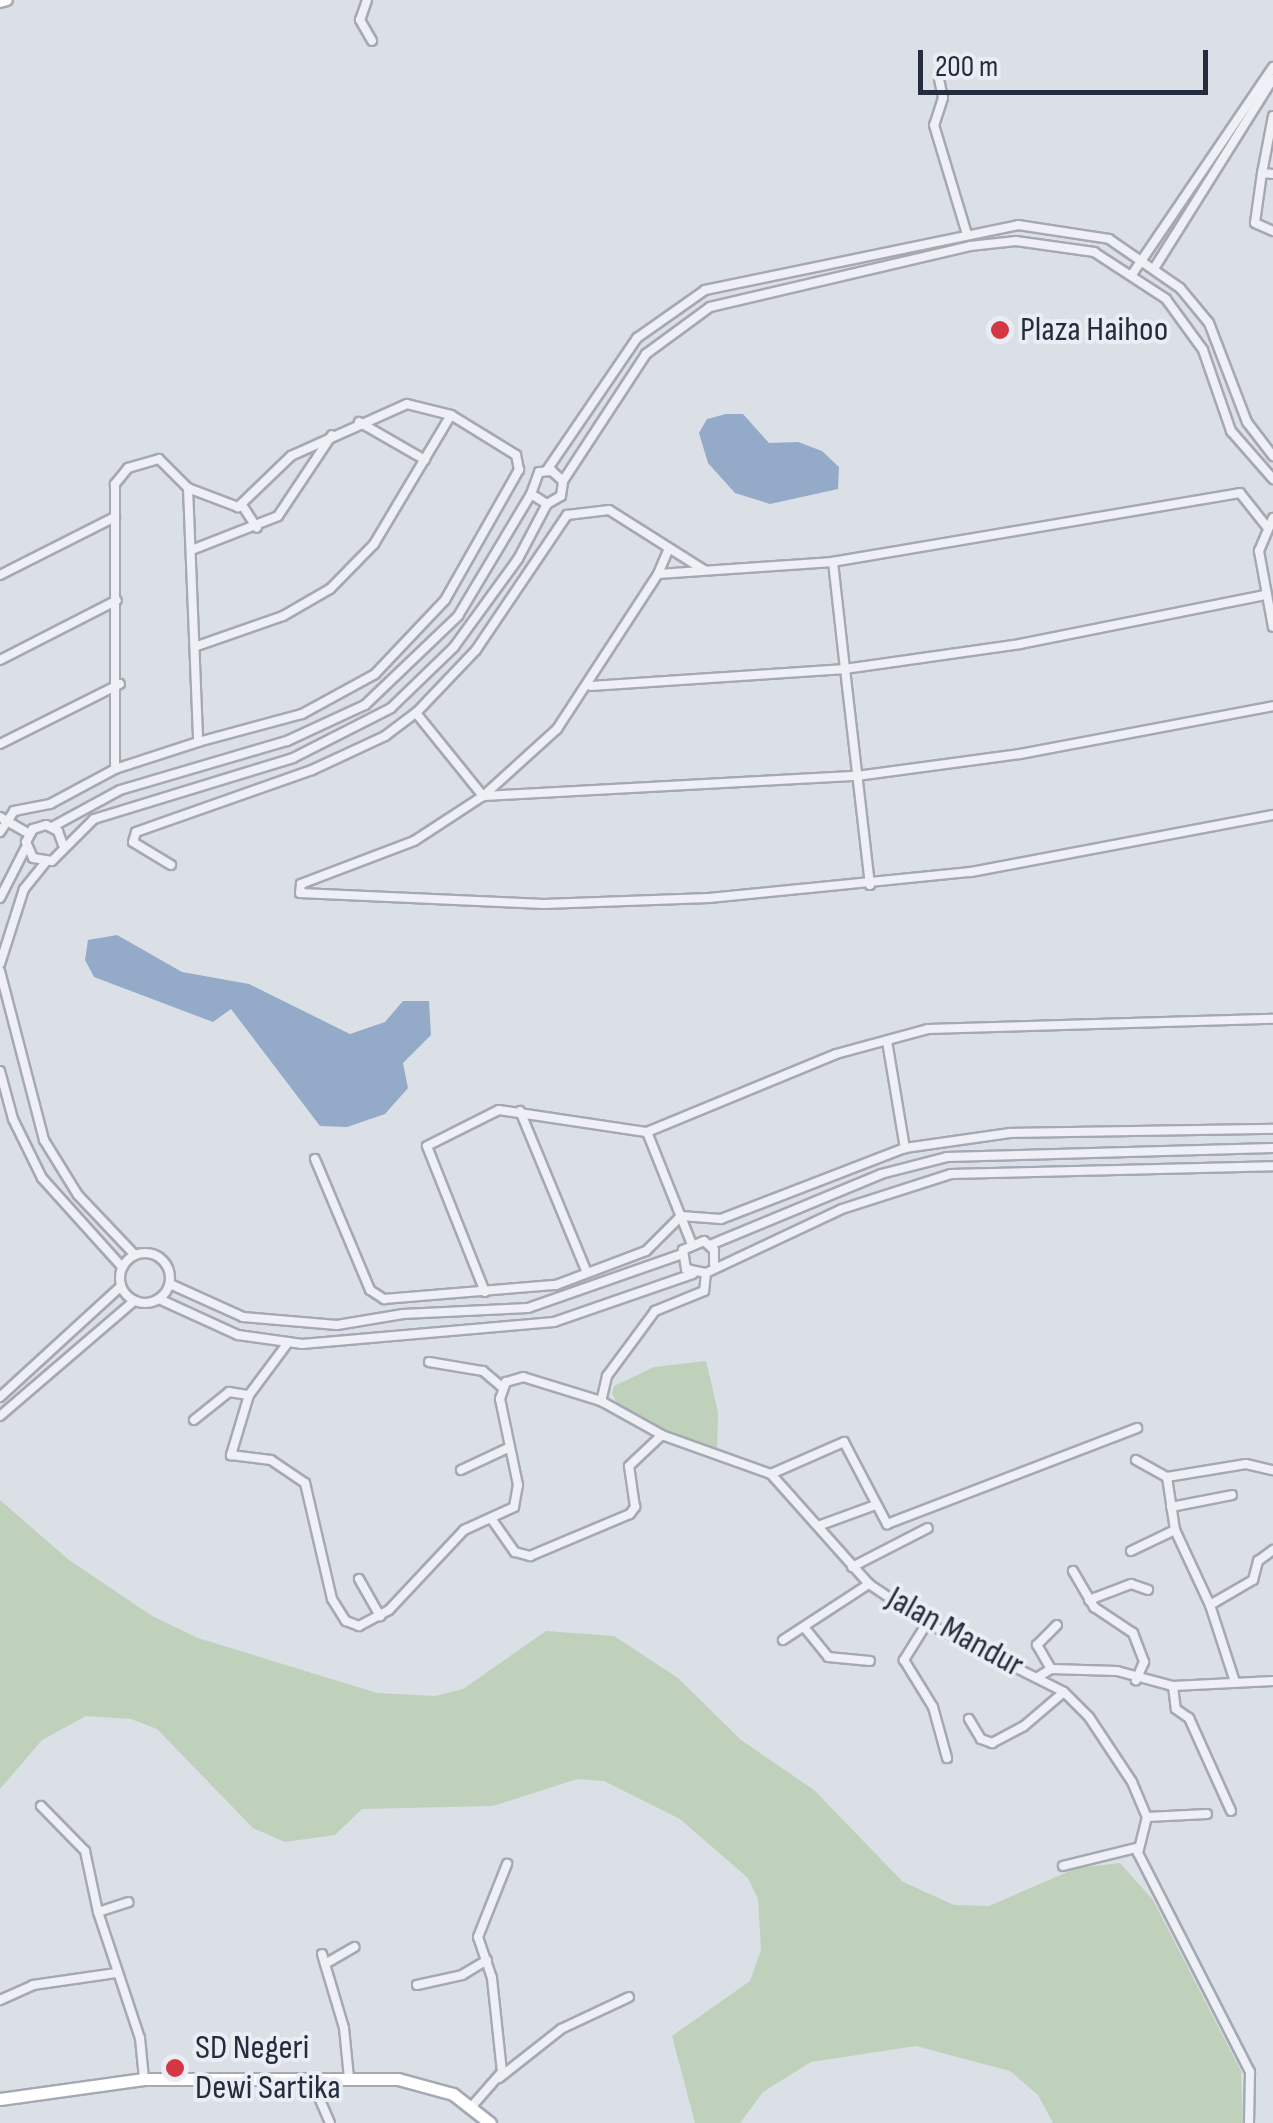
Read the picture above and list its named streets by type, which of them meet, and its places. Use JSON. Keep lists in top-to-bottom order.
{
  "streets": {
    "street": ["Jalan Mandur"]
  },
  "places": ["Plaza Haihoo", "SD Negeri Dewi Sartika"],
  "scale_bar": "200 m"
}
